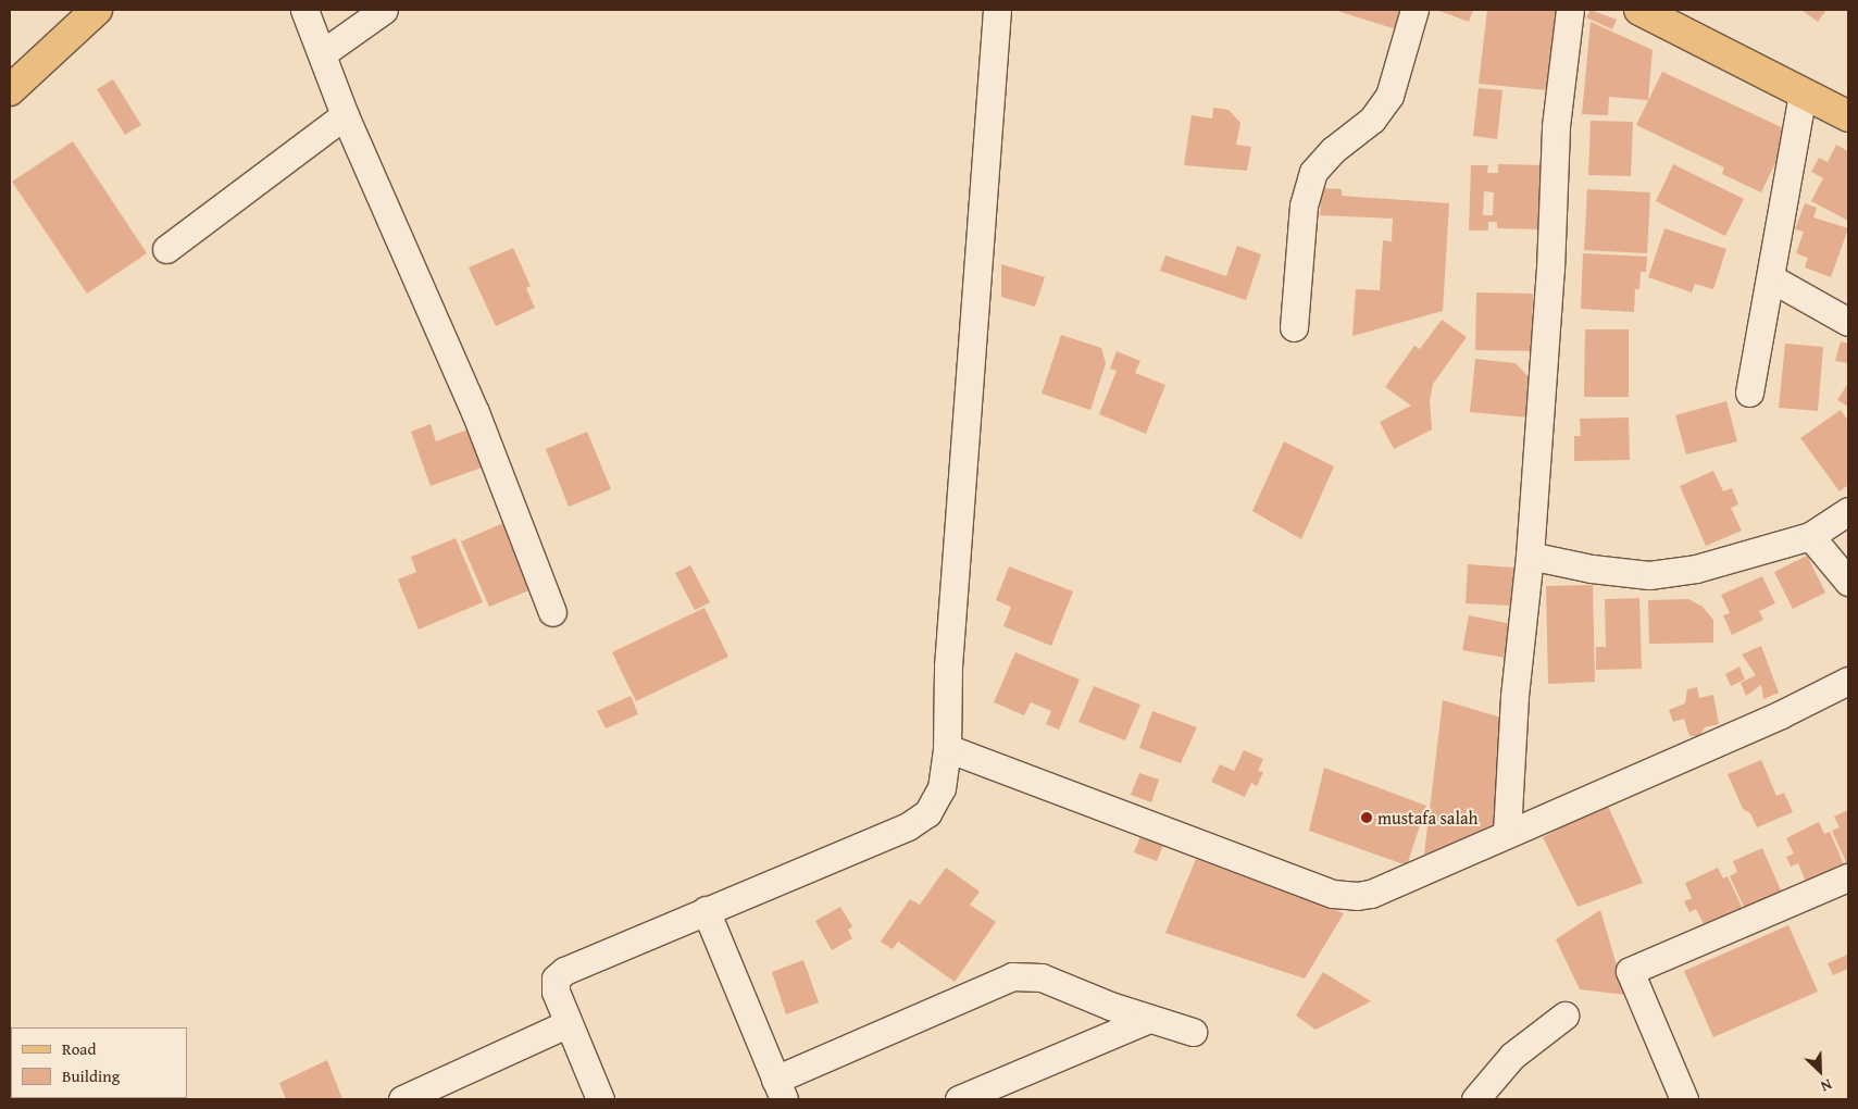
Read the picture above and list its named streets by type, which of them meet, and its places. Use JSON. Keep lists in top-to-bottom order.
{
  "places": ["mustafa salah"],
  "legend": ["Road", "Building"],
  "north": "bottom right"
}
